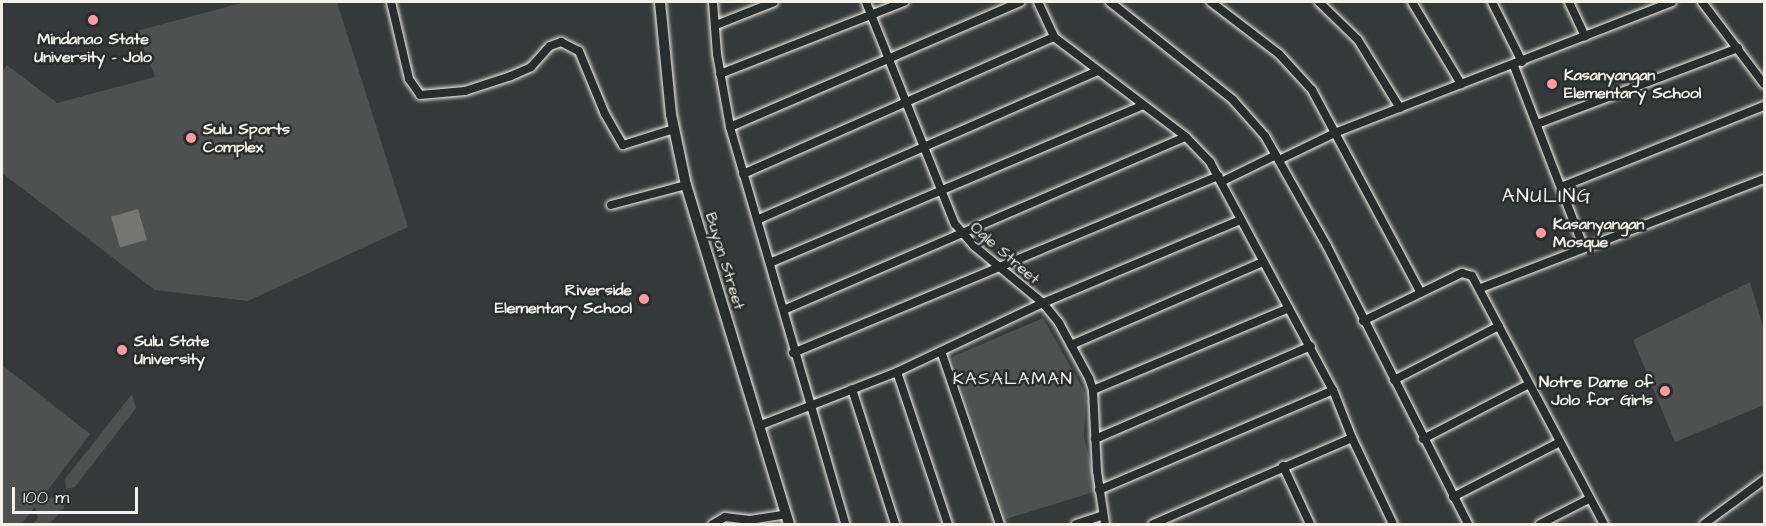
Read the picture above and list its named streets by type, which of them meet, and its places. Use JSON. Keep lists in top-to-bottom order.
{
  "streets": {
    "main road": ["Buyon Street"],
    "street": ["Ogle Street"]
  },
  "districts": ["ANULING", "KASALAMAN"],
  "places": [
    "Mindanao State University - Jolo",
    "Kasanyangan Elementary School",
    "Sulu Sports Complex",
    "Kasanyangan Mosque",
    "Riverside Elementary School",
    "Sulu State University",
    "Notre Dame of Jolo for Girls"
  ],
  "scale_bar": "100 m"
}
